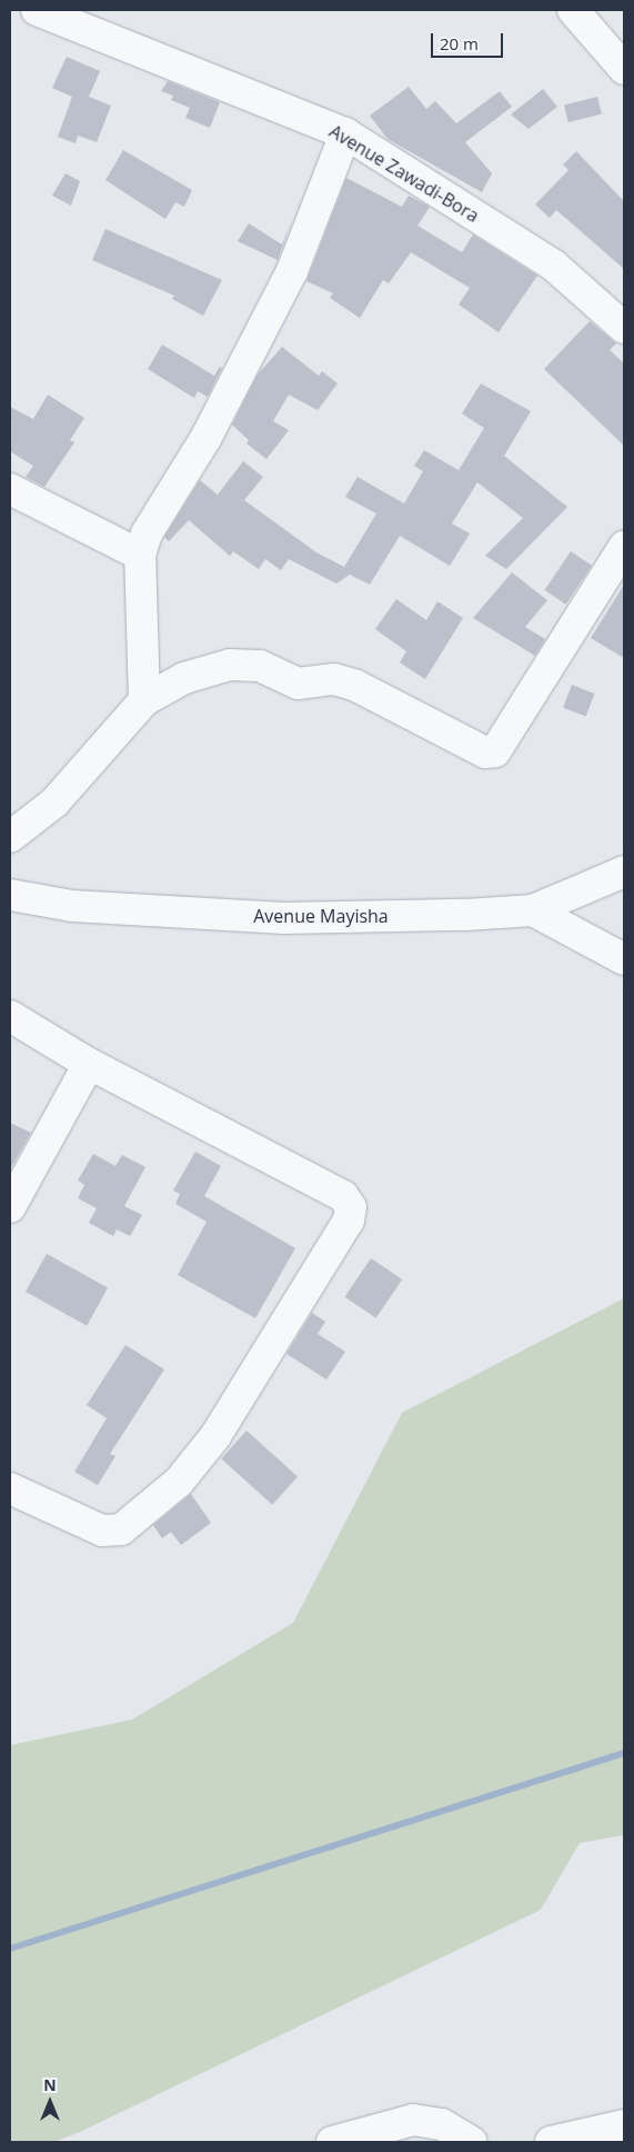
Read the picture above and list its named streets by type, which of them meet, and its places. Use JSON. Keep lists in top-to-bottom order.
{
  "streets": {
    "street": ["Avenue Zawadi-Bora", "Avenue Mayisha"]
  },
  "scale_bar": "20 m",
  "north": "top"
}
